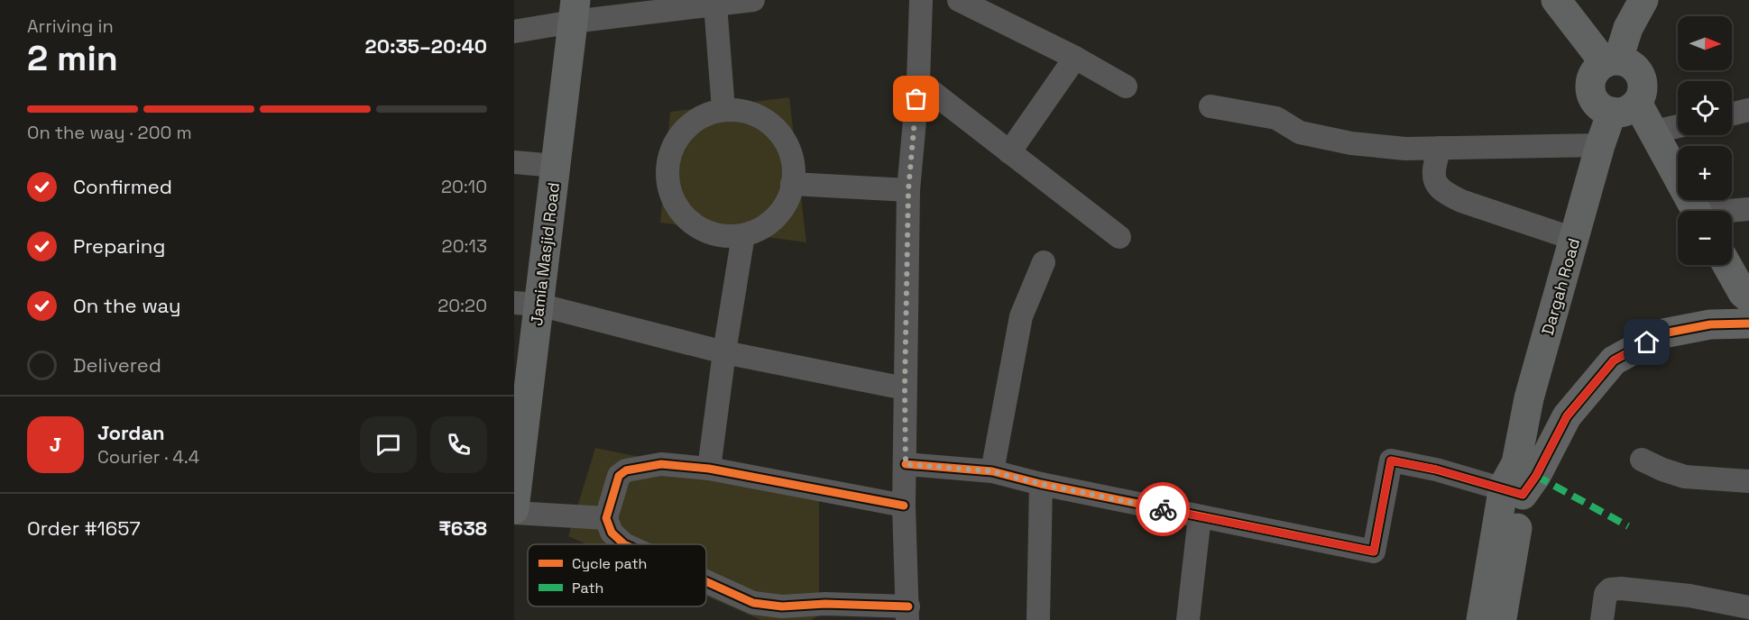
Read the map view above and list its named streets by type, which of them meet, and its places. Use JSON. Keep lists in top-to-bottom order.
{
  "streets": {
    "main road": ["Jamia Masjid Road", "Dargah Road"]
  },
  "legend": ["Cycle path", "Path"],
  "north": "right",
  "page": {
    "heading": ["2 min", "Arriving in", "20:35–20:40"],
    "panel": [
      "Jordan",
      "Courier · 4.4",
      "Order #1657",
      "₹638"
    ],
    "map_buttons": ["+", "−"],
    "bar": "On the way · 200 m",
    "list": [
      ["Confirmed", "20:10"],
      ["Preparing", "20:13"],
      ["On the way", "20:20"],
      "Delivered"
    ],
    "round": "J"
  }
}
